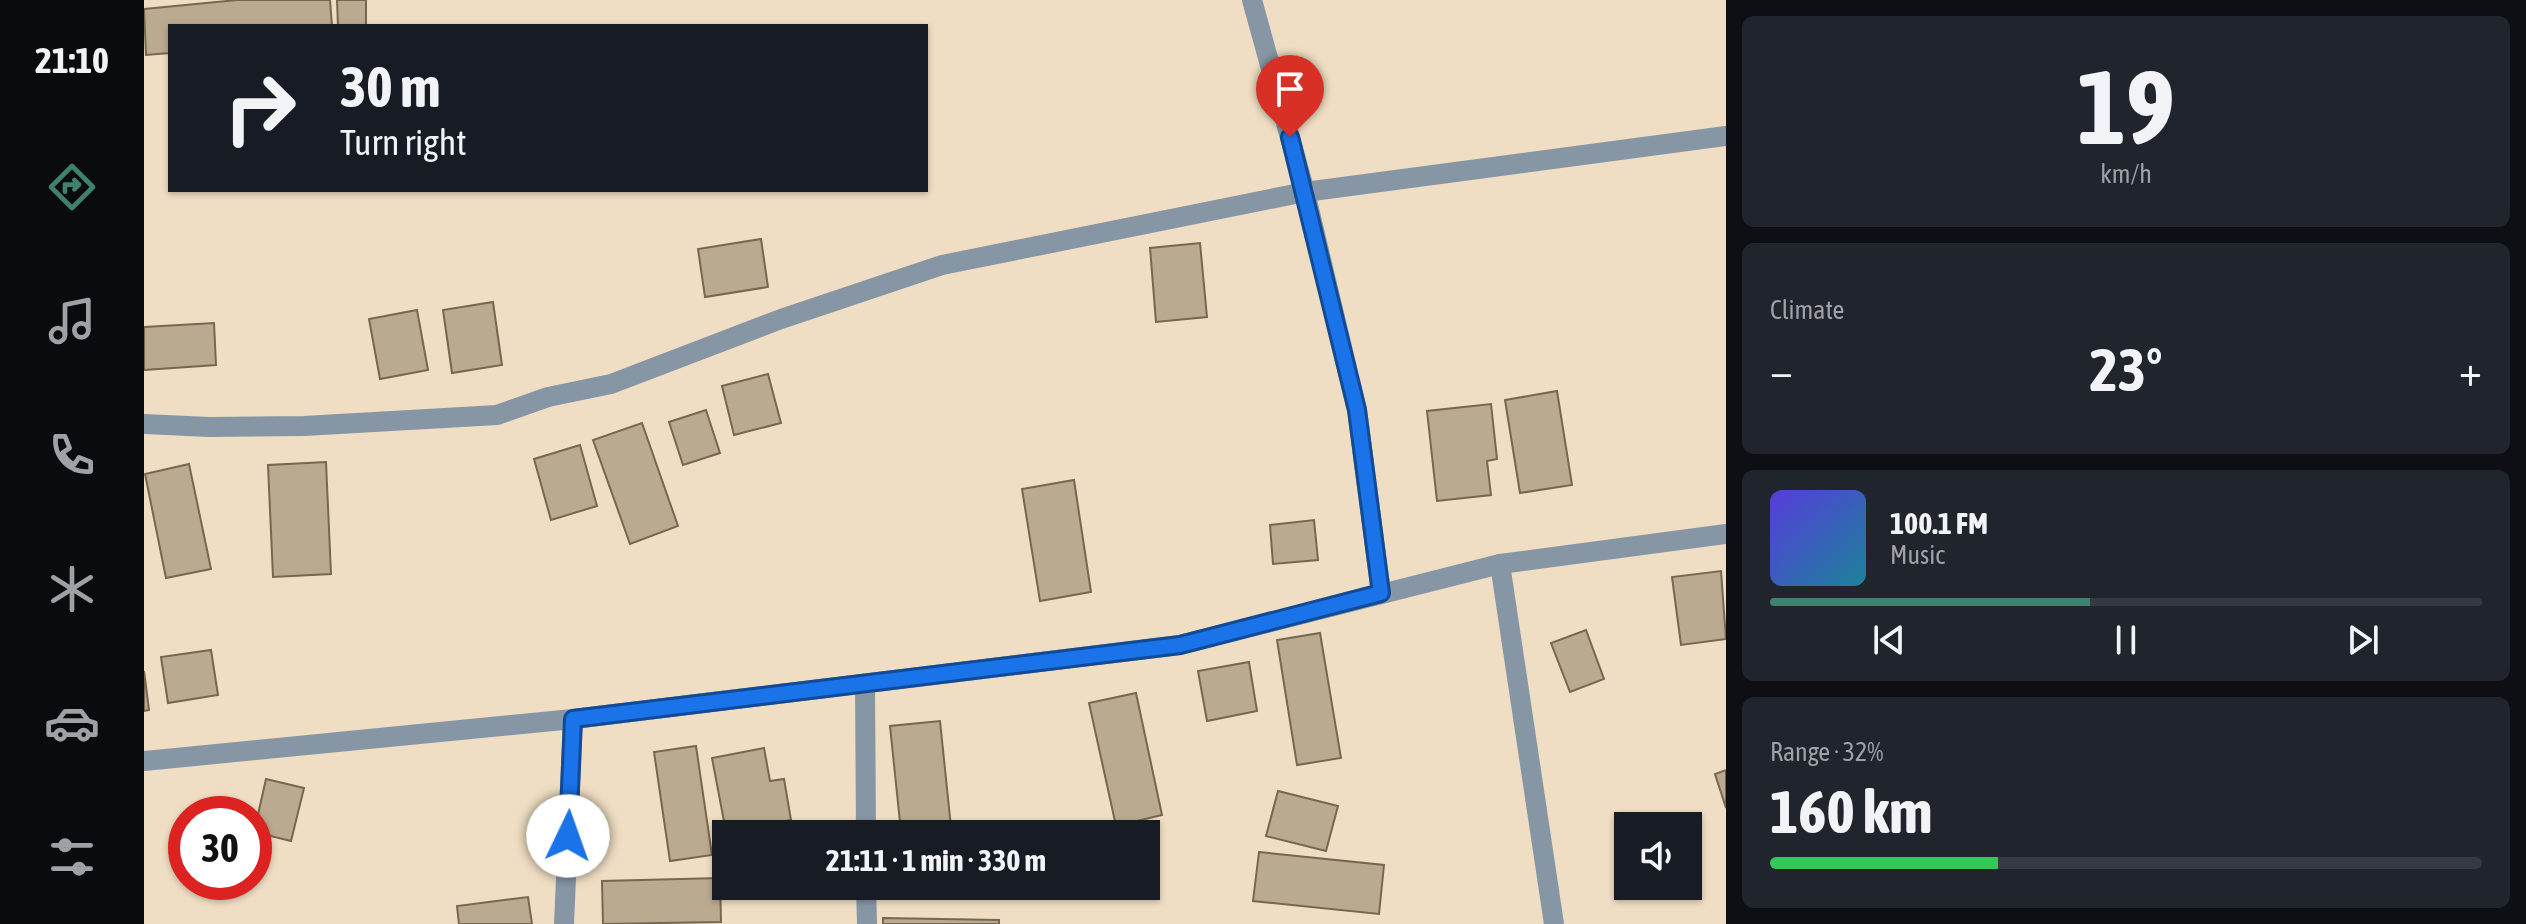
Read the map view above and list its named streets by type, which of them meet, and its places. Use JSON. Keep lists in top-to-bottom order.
{
  "page": {
    "tabs": "21:10",
    "tile": [
      ["19", "km/h"],
      "Climate",
      ["Range · 32%", "160 km"]
    ],
    "turn": ["30 m", "Turn right"],
    "heat": ["−", "23°", "+"],
    "song": ["100.1 FM", "Music"],
    "limit": "30",
    "trip": "21:11 · 1 min · 330 m"
  }
}
